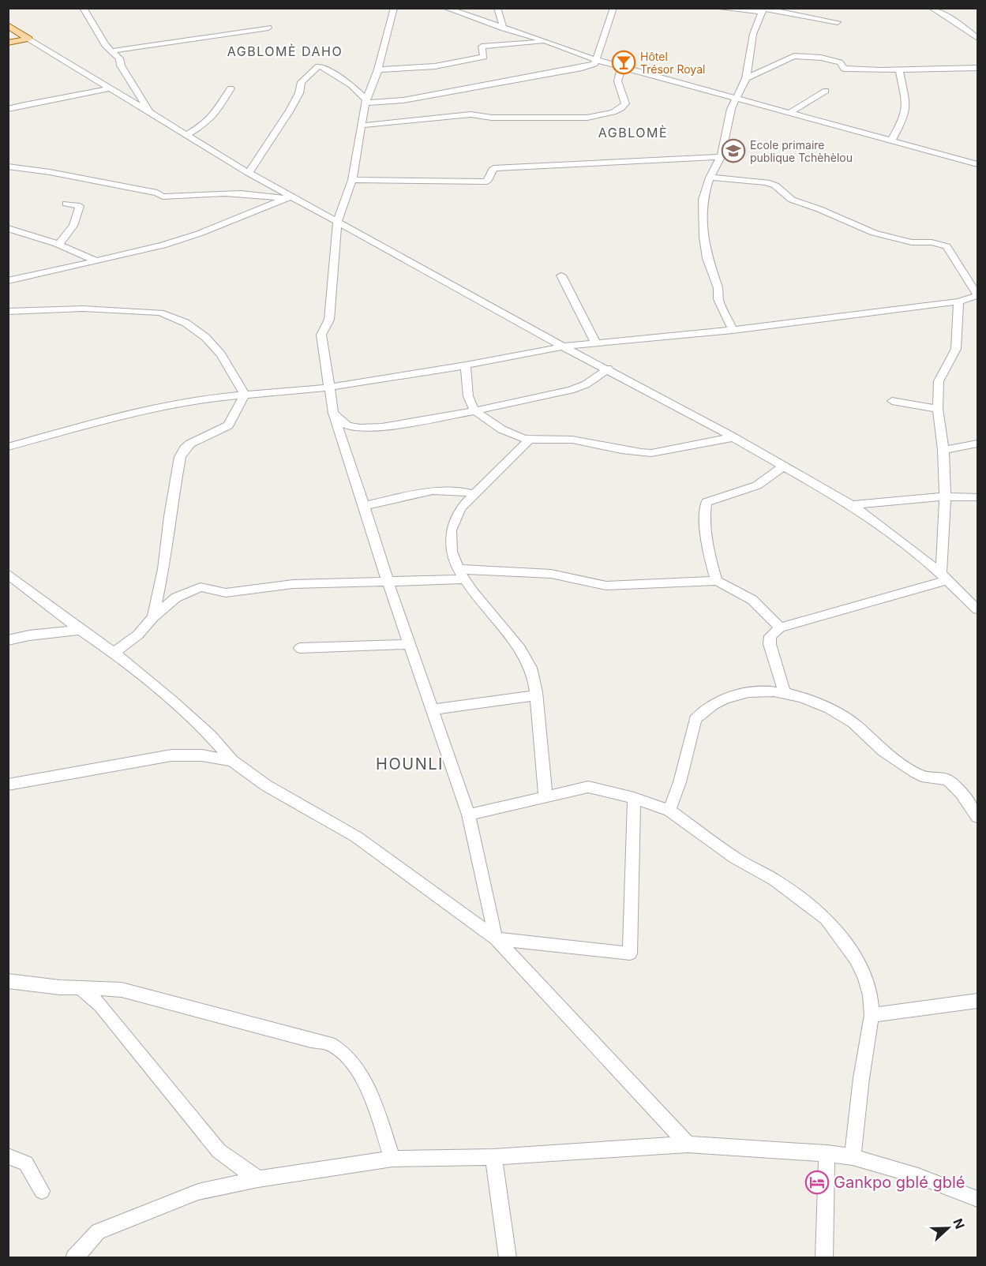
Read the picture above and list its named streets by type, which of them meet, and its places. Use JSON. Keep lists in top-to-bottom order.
{
  "districts": ["AGBLOMÈ DAHO", "AGBLOMÈ", "HOUNLI"],
  "places": {
    "bar": ["Hôtel Trésor Royal"],
    "school or university": ["Ecole primaire publique Tchèhèlou"],
    "hotel": ["Gankpo gblé gblé"]
  },
  "north": "right"
}
